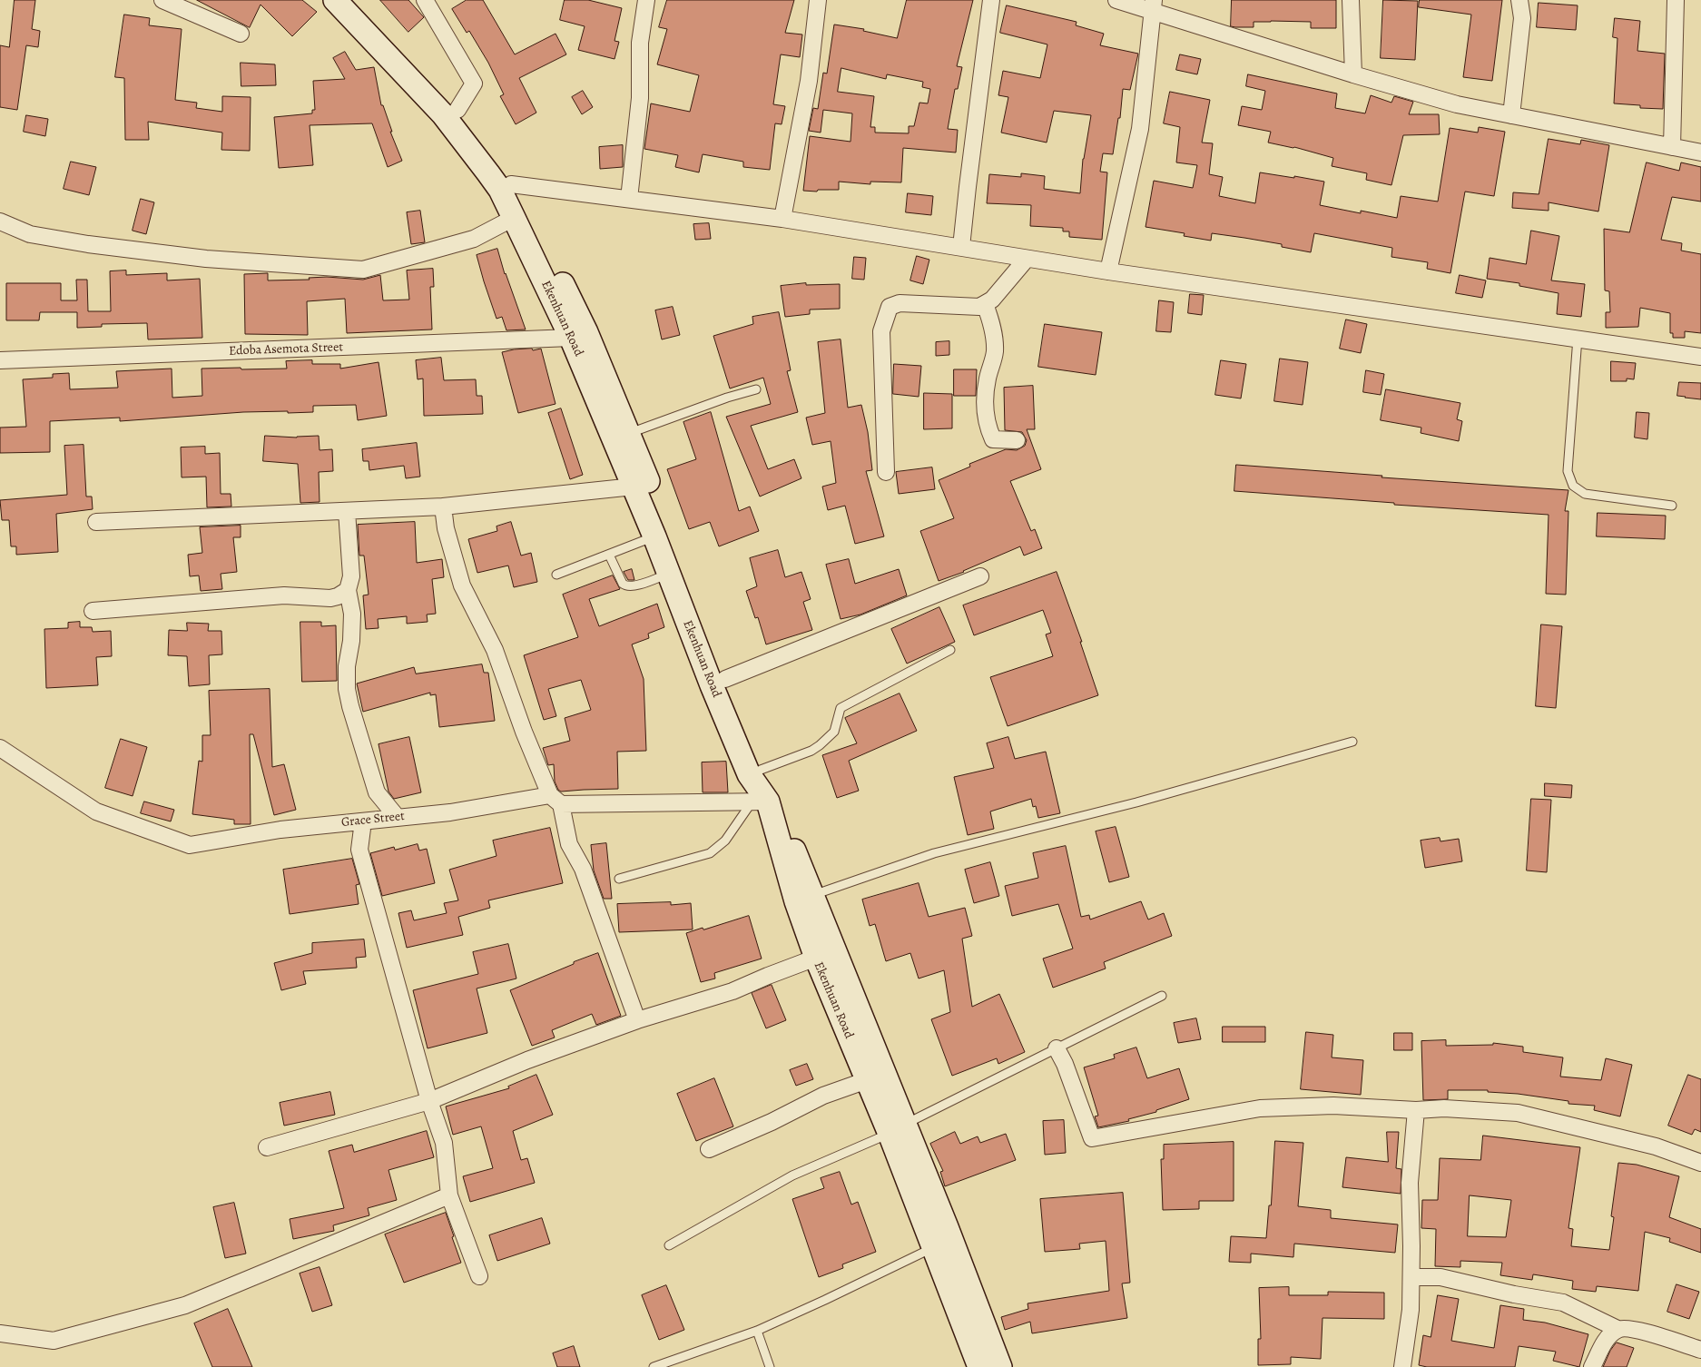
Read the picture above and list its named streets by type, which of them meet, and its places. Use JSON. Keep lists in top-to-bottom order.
{
  "streets": {
    "main road": ["Ekenhuan Road"],
    "street": ["Edoba Asemota Street", "Grace Street"]
  },
  "crossings": [
    ["Ekenhuan Road", "Edoba Asemota Street"],
    ["Ekenhuan Road", "Grace Street"]
  ]
}
